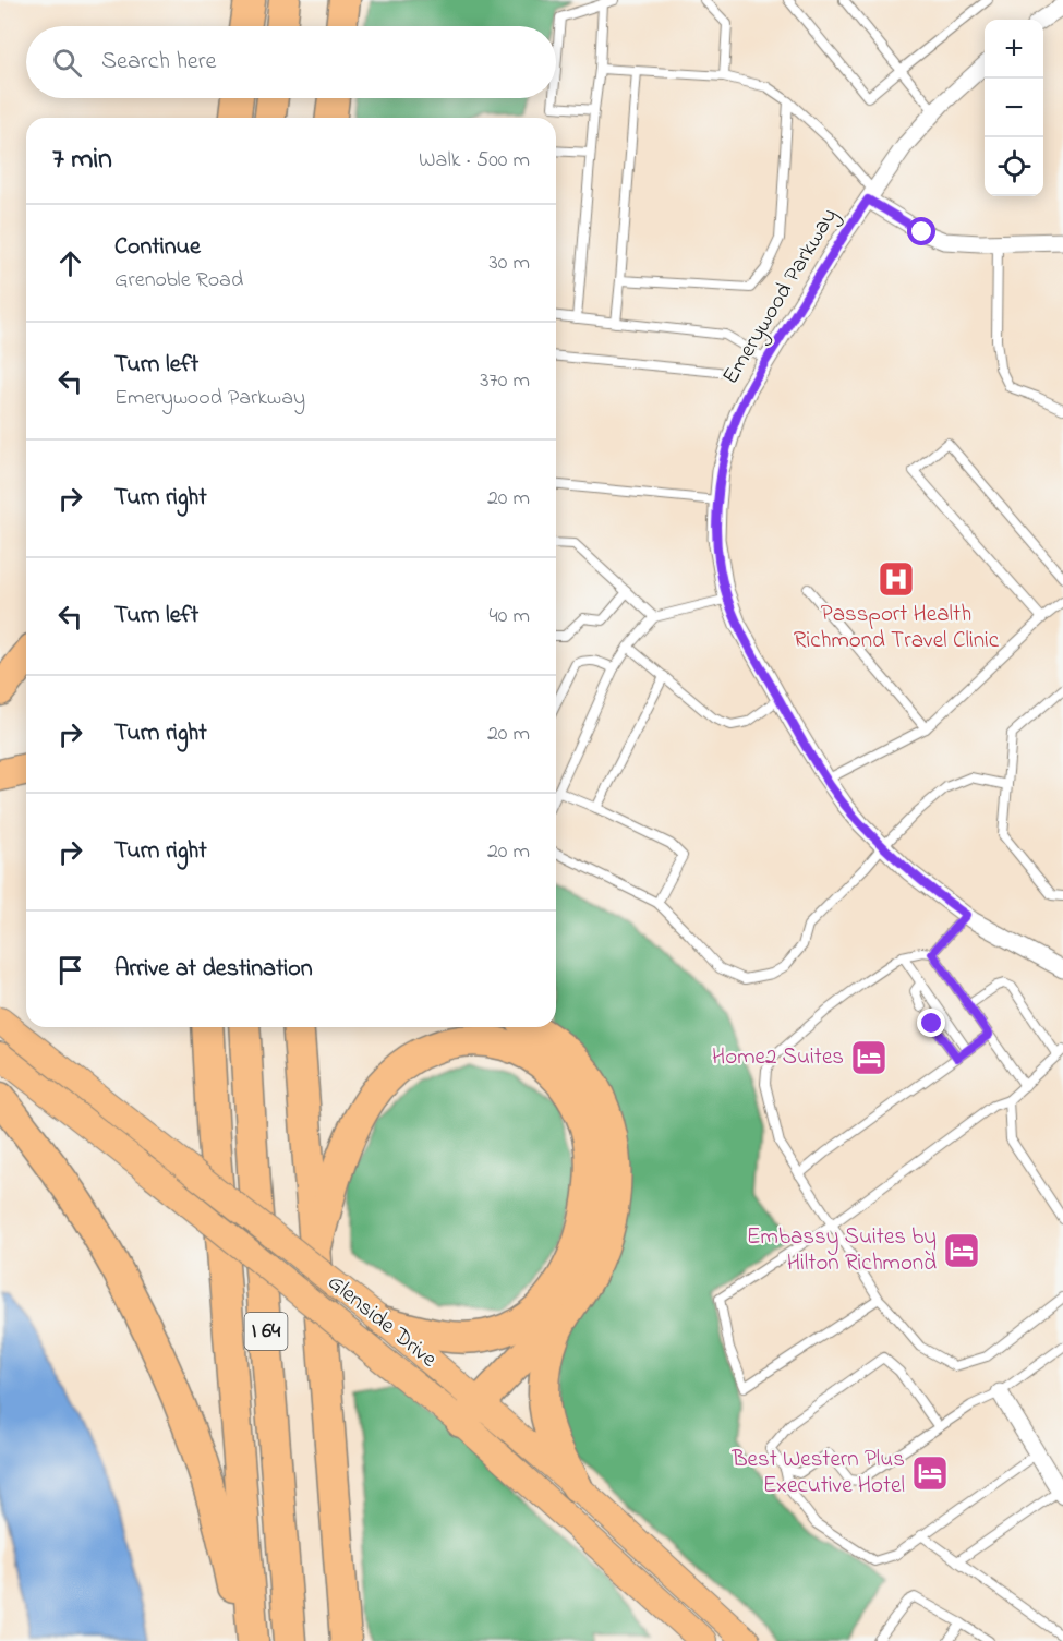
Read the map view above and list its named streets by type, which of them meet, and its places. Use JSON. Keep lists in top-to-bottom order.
{
  "streets": {
    "highway": ["I 64"],
    "main road": ["Glenside Drive"],
    "street": ["Emerywood Parkway"]
  },
  "places": {
    "hospital": ["Passport Health Richmond Travel Clinic"],
    "hotel": ["Home2 Suites", "Embassy Suites by Hilton Richmond", "Best Western Plus Executive Hotel"]
  },
  "page": {
    "map_buttons": ["+", "−"],
    "search": "Search here",
    "heading": ["7 min", "Walk · 500 m"],
    "list": [
      ["Continue", "Grenoble Road", "30 m"],
      ["Turn left", "Emerywood Parkway", "370 m"],
      ["Turn right", "20 m"],
      ["Turn left", "40 m"],
      ["Turn right", "20 m"],
      ["Turn right", "20 m"],
      "Arrive at destination"
    ]
  }
}
